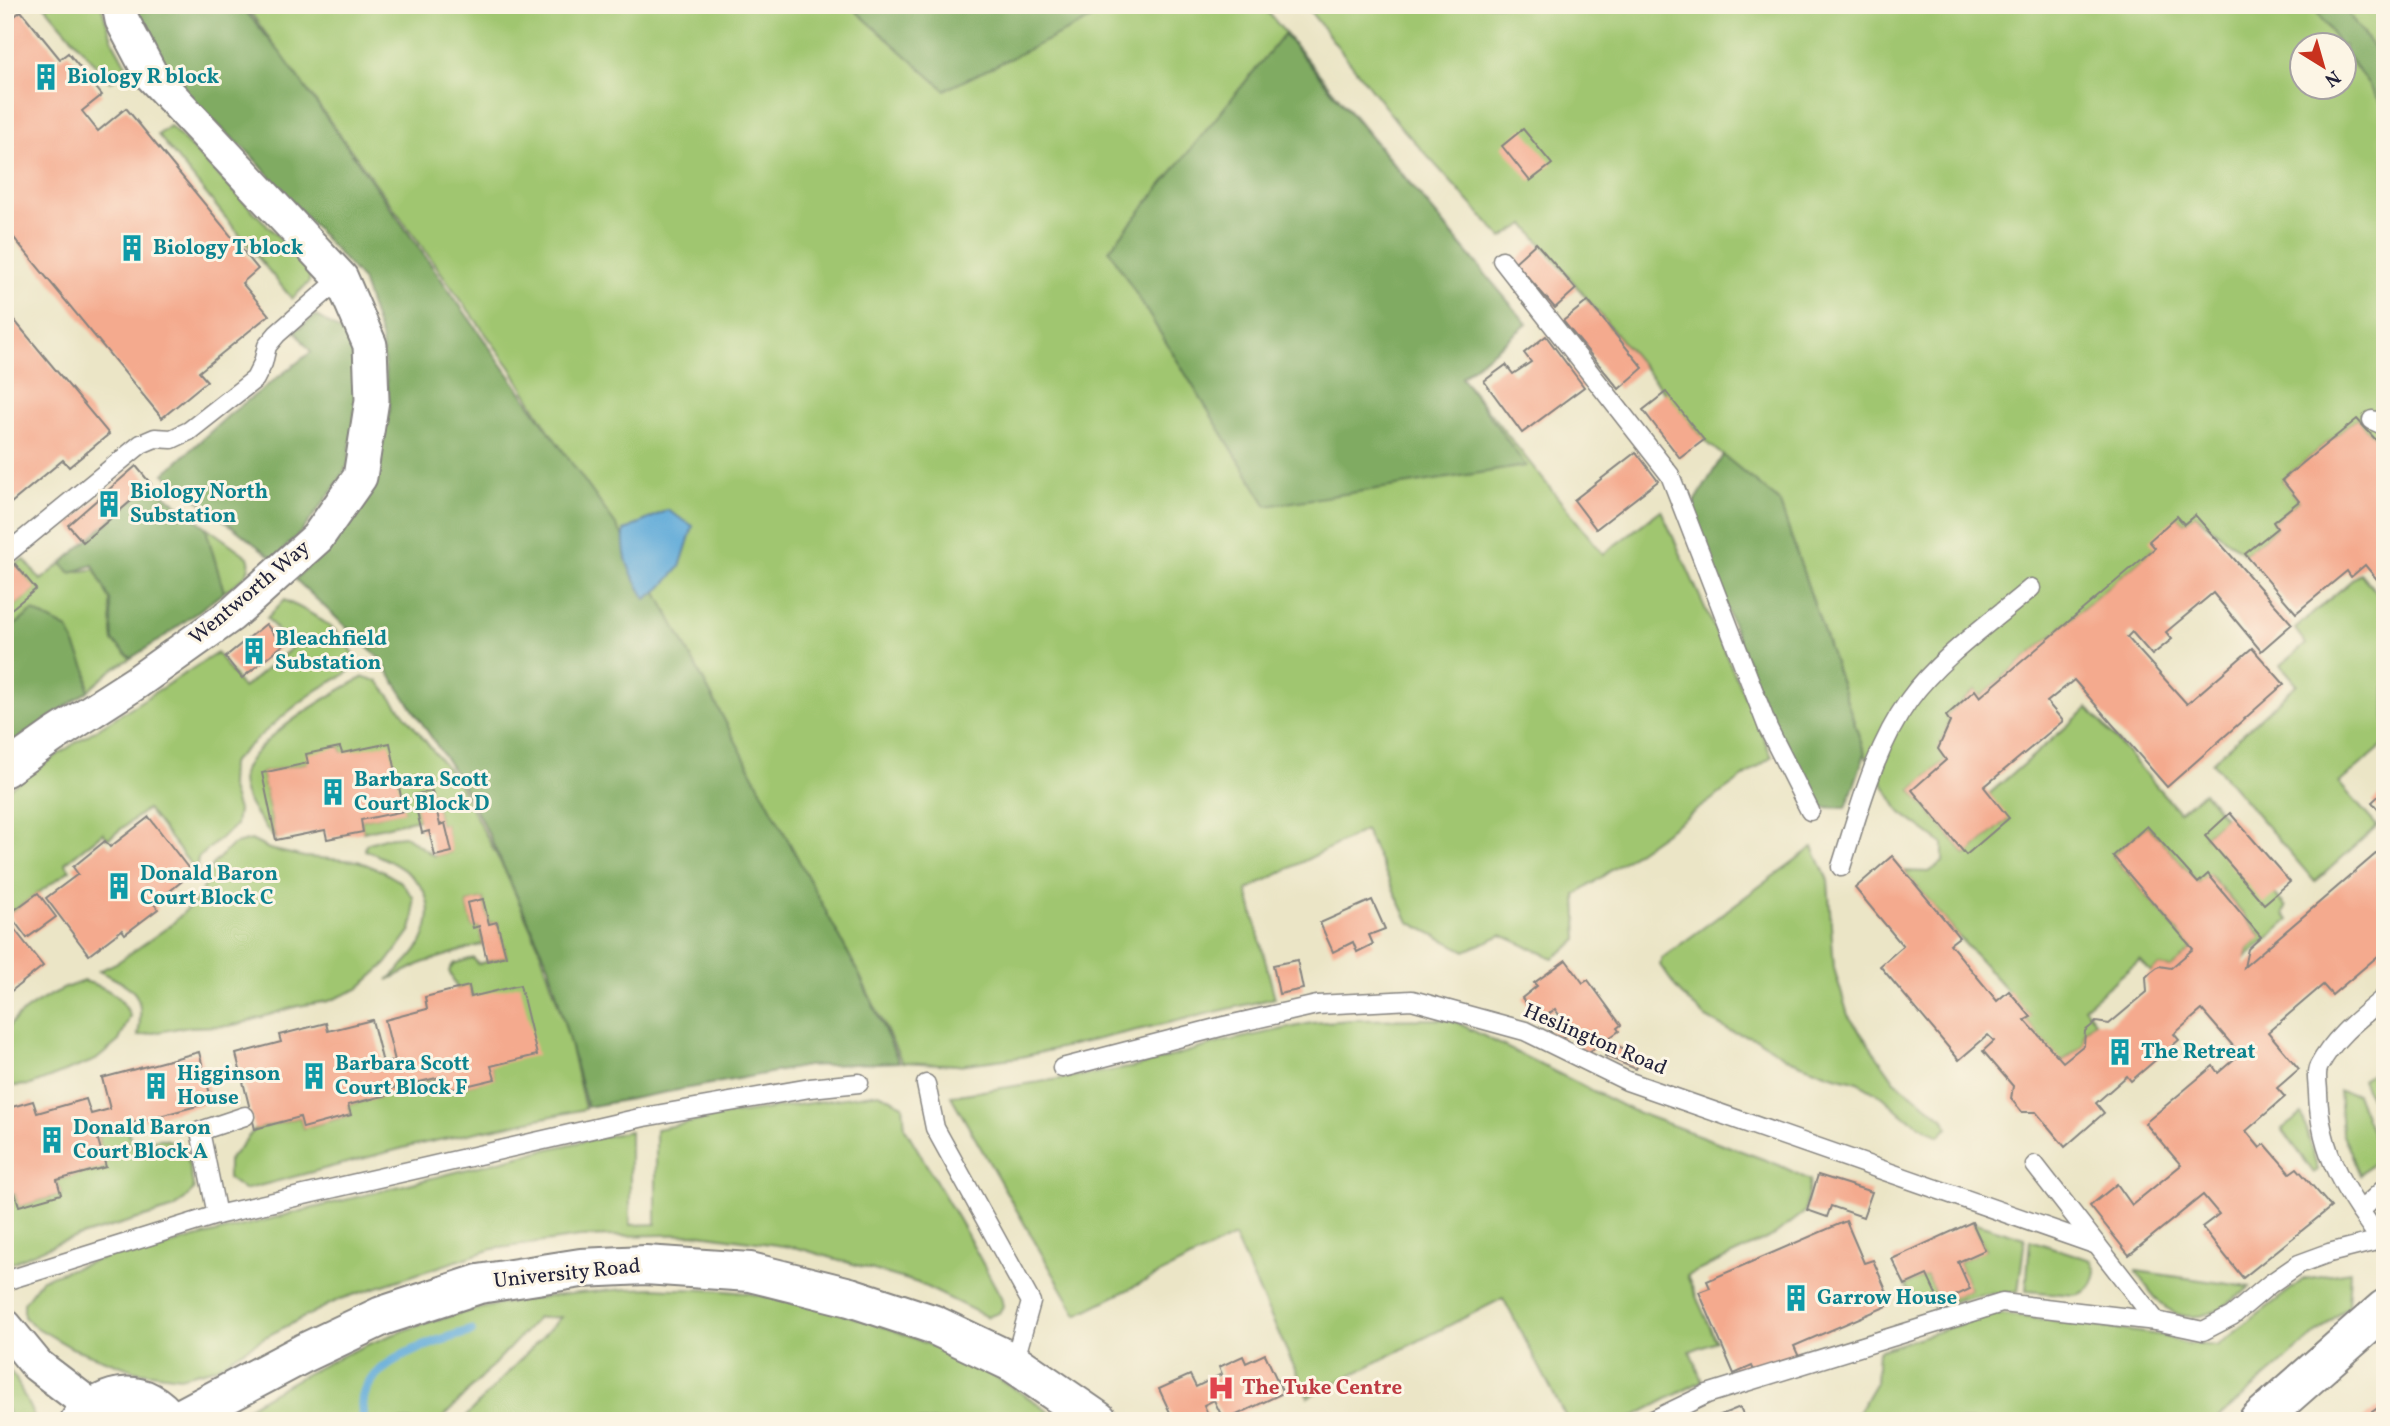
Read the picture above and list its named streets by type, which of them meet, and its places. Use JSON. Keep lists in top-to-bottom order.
{
  "streets": {
    "street": ["Wentworth Way", "University Road"],
    "lane": ["Heslington Road"]
  },
  "places": {
    "building": [
      "Biology R block",
      "Biology T block",
      "Biology North Substation",
      "Bleachfield Substation",
      "Barbara Scott Court Block D",
      "Donald Baron Court Block C",
      "The Retreat",
      "Barbara Scott Court Block F",
      "Higginson House",
      "Donald Baron Court Block A",
      "Garrow House"
    ],
    "hospital": ["The Tuke Centre"]
  },
  "north": "bottom right"
}
